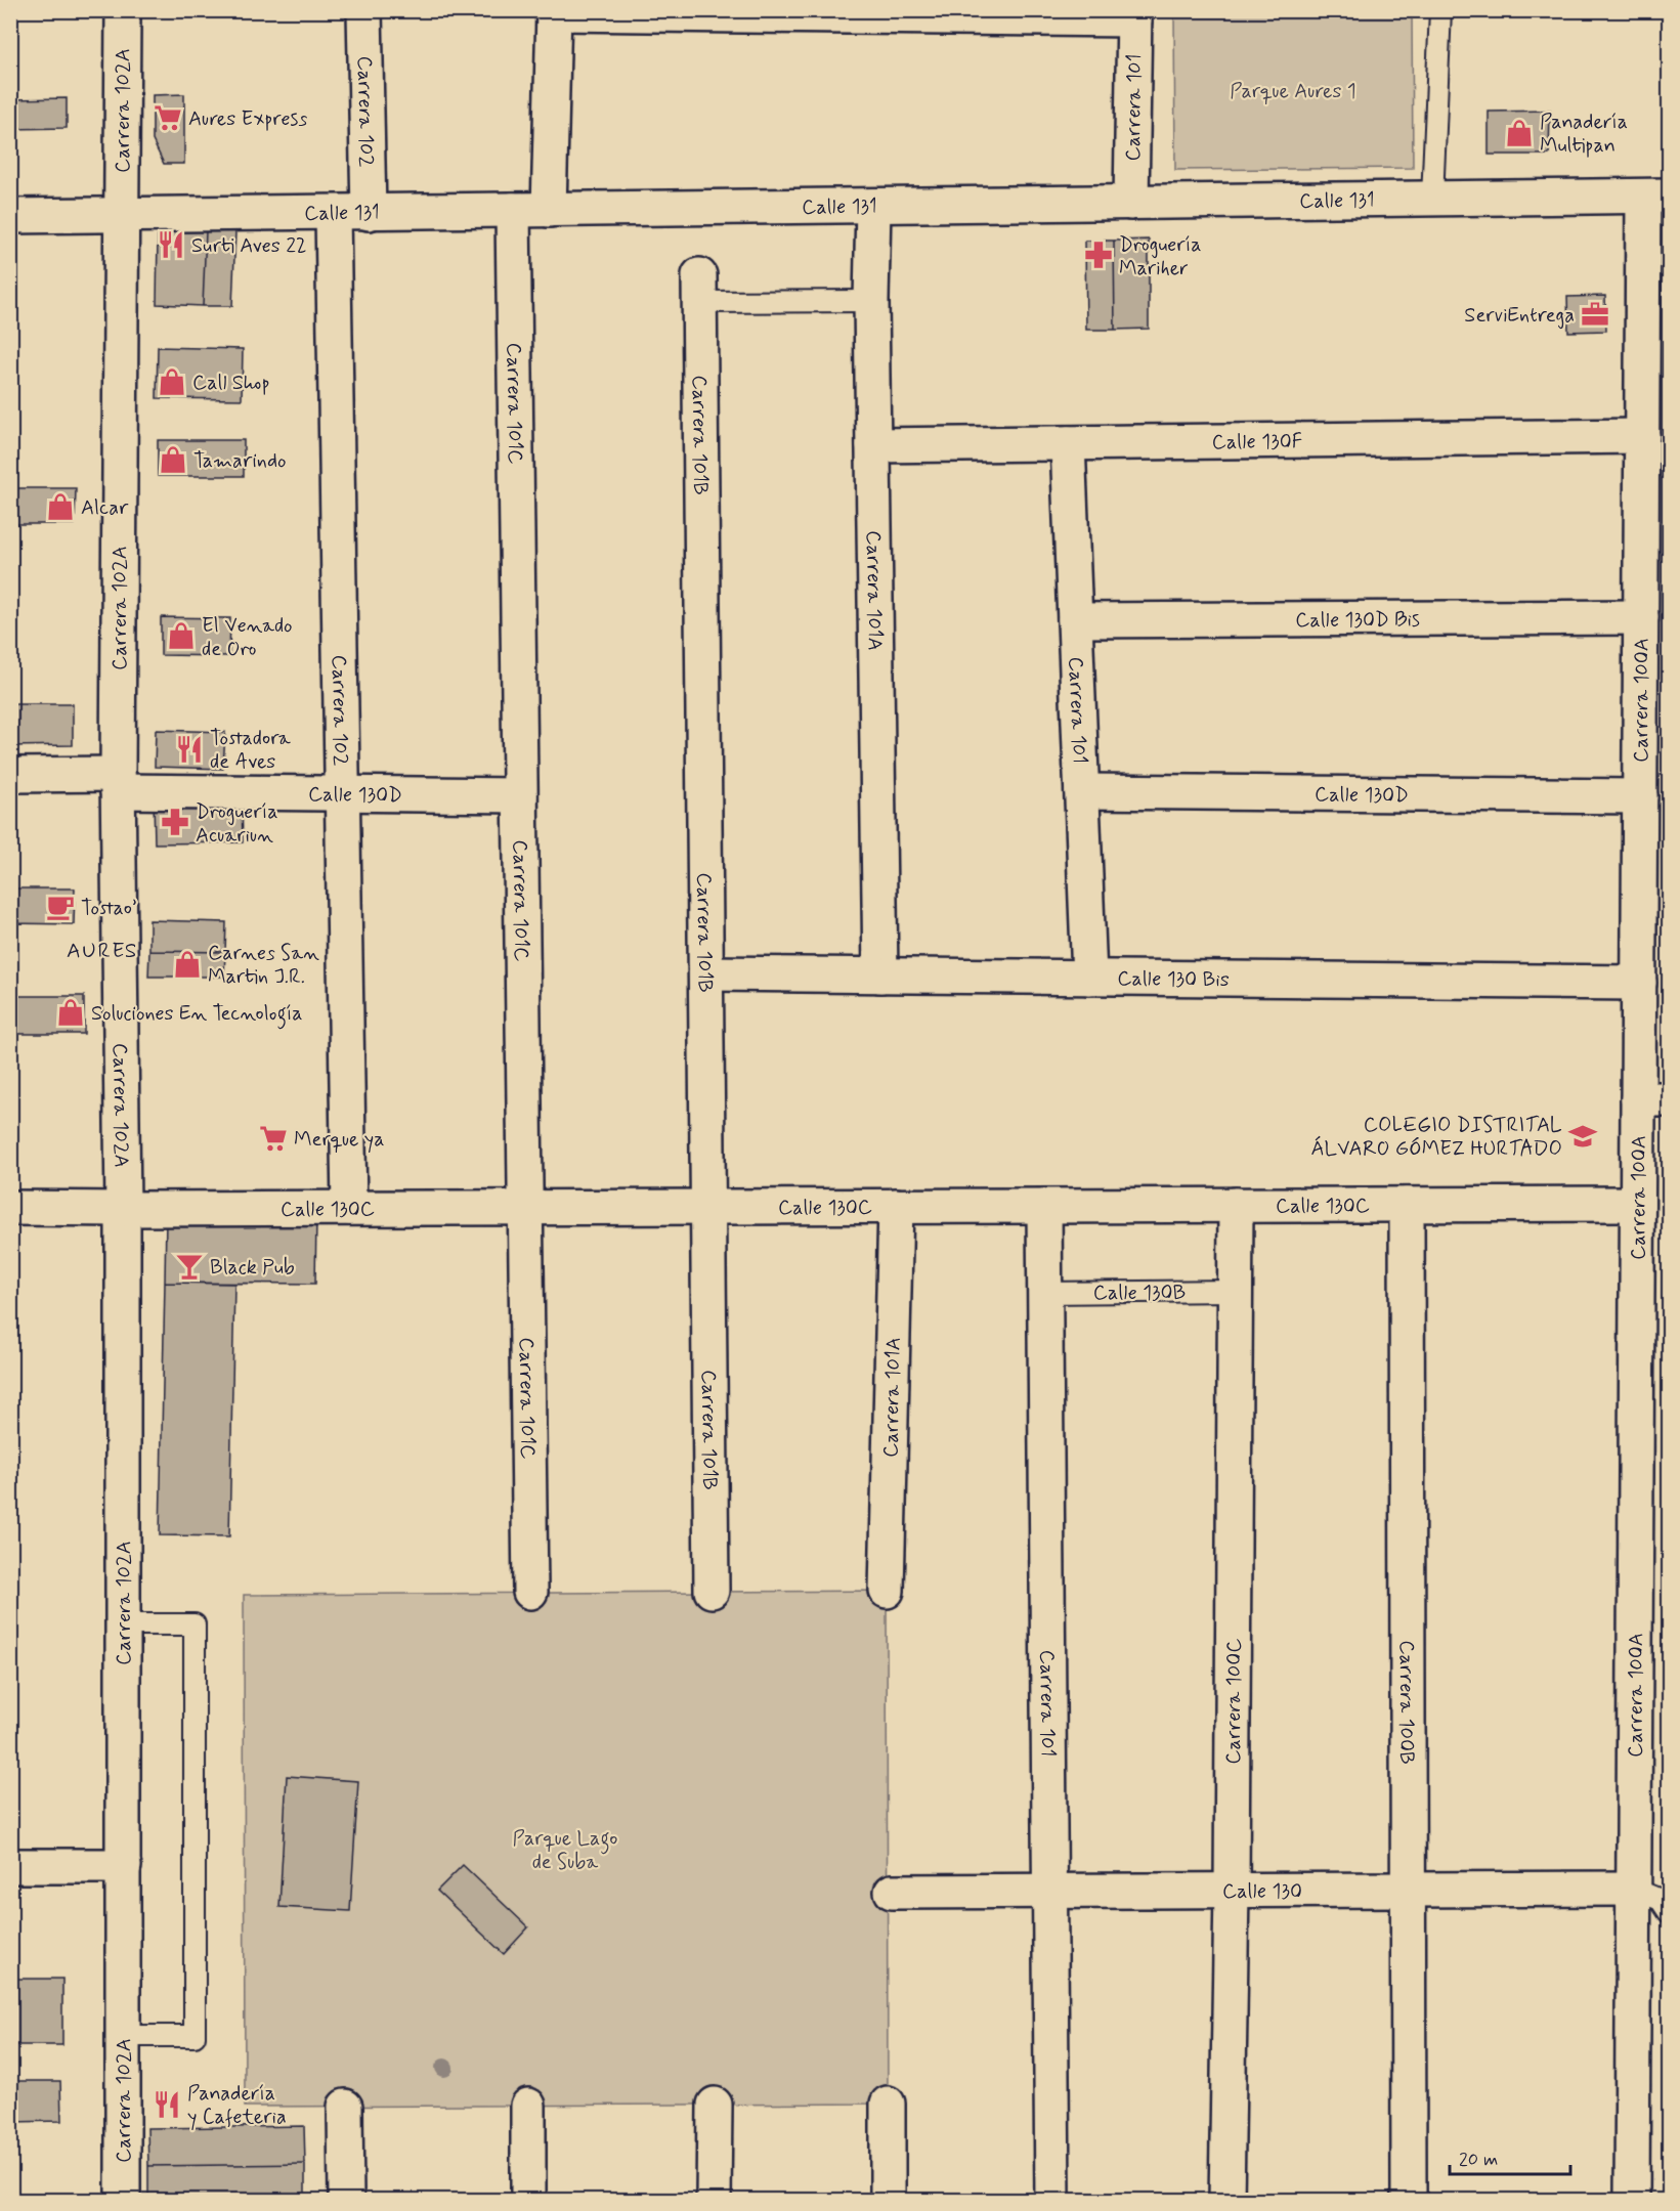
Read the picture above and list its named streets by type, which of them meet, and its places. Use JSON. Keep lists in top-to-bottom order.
{
  "streets": {
    "street": [
      "Carrera 101",
      "Carrera 102A",
      "Carrera 102",
      "Calle 131",
      "Carrera 101C",
      "Carrera 101B",
      "Calle 130F",
      "Carrera 101A",
      "Calle 130D Bis",
      "Carrera 100A",
      "Calle 130D",
      "Calle 130 Bis",
      "Calle 130C",
      "Carrera 100C",
      "Carrera 100B",
      "Calle 130"
    ],
    "lane": ["Calle 130B"]
  },
  "crossings": [
    ["Carrera 101", "Calle 131"],
    ["Carrera 101", "Calle 130F"],
    ["Carrera 101", "Calle 130D Bis"],
    ["Carrera 101", "Calle 130D"],
    ["Carrera 101", "Calle 130 Bis"],
    ["Carrera 101", "Calle 130C"],
    ["Carrera 101", "Calle 130B"],
    ["Carrera 101", "Calle 130"],
    ["Carrera 102A", "Calle 131"],
    ["Carrera 102A", "Calle 130D"],
    ["Carrera 102A", "Calle 130C"],
    ["Carrera 102", "Calle 131"],
    ["Carrera 102", "Calle 130D"],
    ["Carrera 102", "Calle 130C"],
    ["Calle 131", "Carrera 101C"],
    ["Calle 131", "Carrera 101A"],
    ["Calle 131", "Carrera 100A"],
    ["Carrera 101C", "Calle 130D"],
    ["Carrera 101C", "Calle 130C"],
    ["Carrera 101B", "Calle 130 Bis"],
    ["Carrera 101B", "Calle 130C"],
    ["Calle 130F", "Carrera 101A"],
    ["Calle 130F", "Carrera 100A"],
    ["Carrera 101A", "Calle 130 Bis"],
    ["Carrera 101A", "Calle 130C"],
    ["Calle 130D Bis", "Carrera 100A"],
    ["Carrera 100A", "Calle 130D"],
    ["Carrera 100A", "Calle 130 Bis"],
    ["Carrera 100A", "Calle 130C"],
    ["Carrera 100A", "Calle 130"],
    ["Calle 130C", "Carrera 100C"],
    ["Calle 130C", "Carrera 100B"],
    ["Calle 130B", "Carrera 100C"],
    ["Carrera 100C", "Calle 130"],
    ["Carrera 100B", "Calle 130"]
  ],
  "districts": ["AURES"],
  "parks": ["Parque Aures 1", "Parque Lago de Suba"],
  "places": {
    "supermarket": ["Aures Express", "Merque ya"],
    "shop": [
      "Panadería Multipan",
      "Call Shop",
      "Tamarindo",
      "Alcar",
      "El Venado de Oro",
      "Carnes San Martin J.R.",
      "Soluciones En Tecnología"
    ],
    "restaurant": ["Surti Aves 22", "Tostadora de Aves", "Panadería y Cafeteria"],
    "pharmacy": ["Droguería Mariher", "Droguería Acuariun"],
    "office": ["ServiEntrega"],
    "cafe": ["Tostao’"],
    "school or university": ["COLEGIO DISTRITAL ÁLVARO GÓMEZ HURTADO"],
    "bar": ["Black Pub"]
  },
  "scale_bar": "20 m"
}
